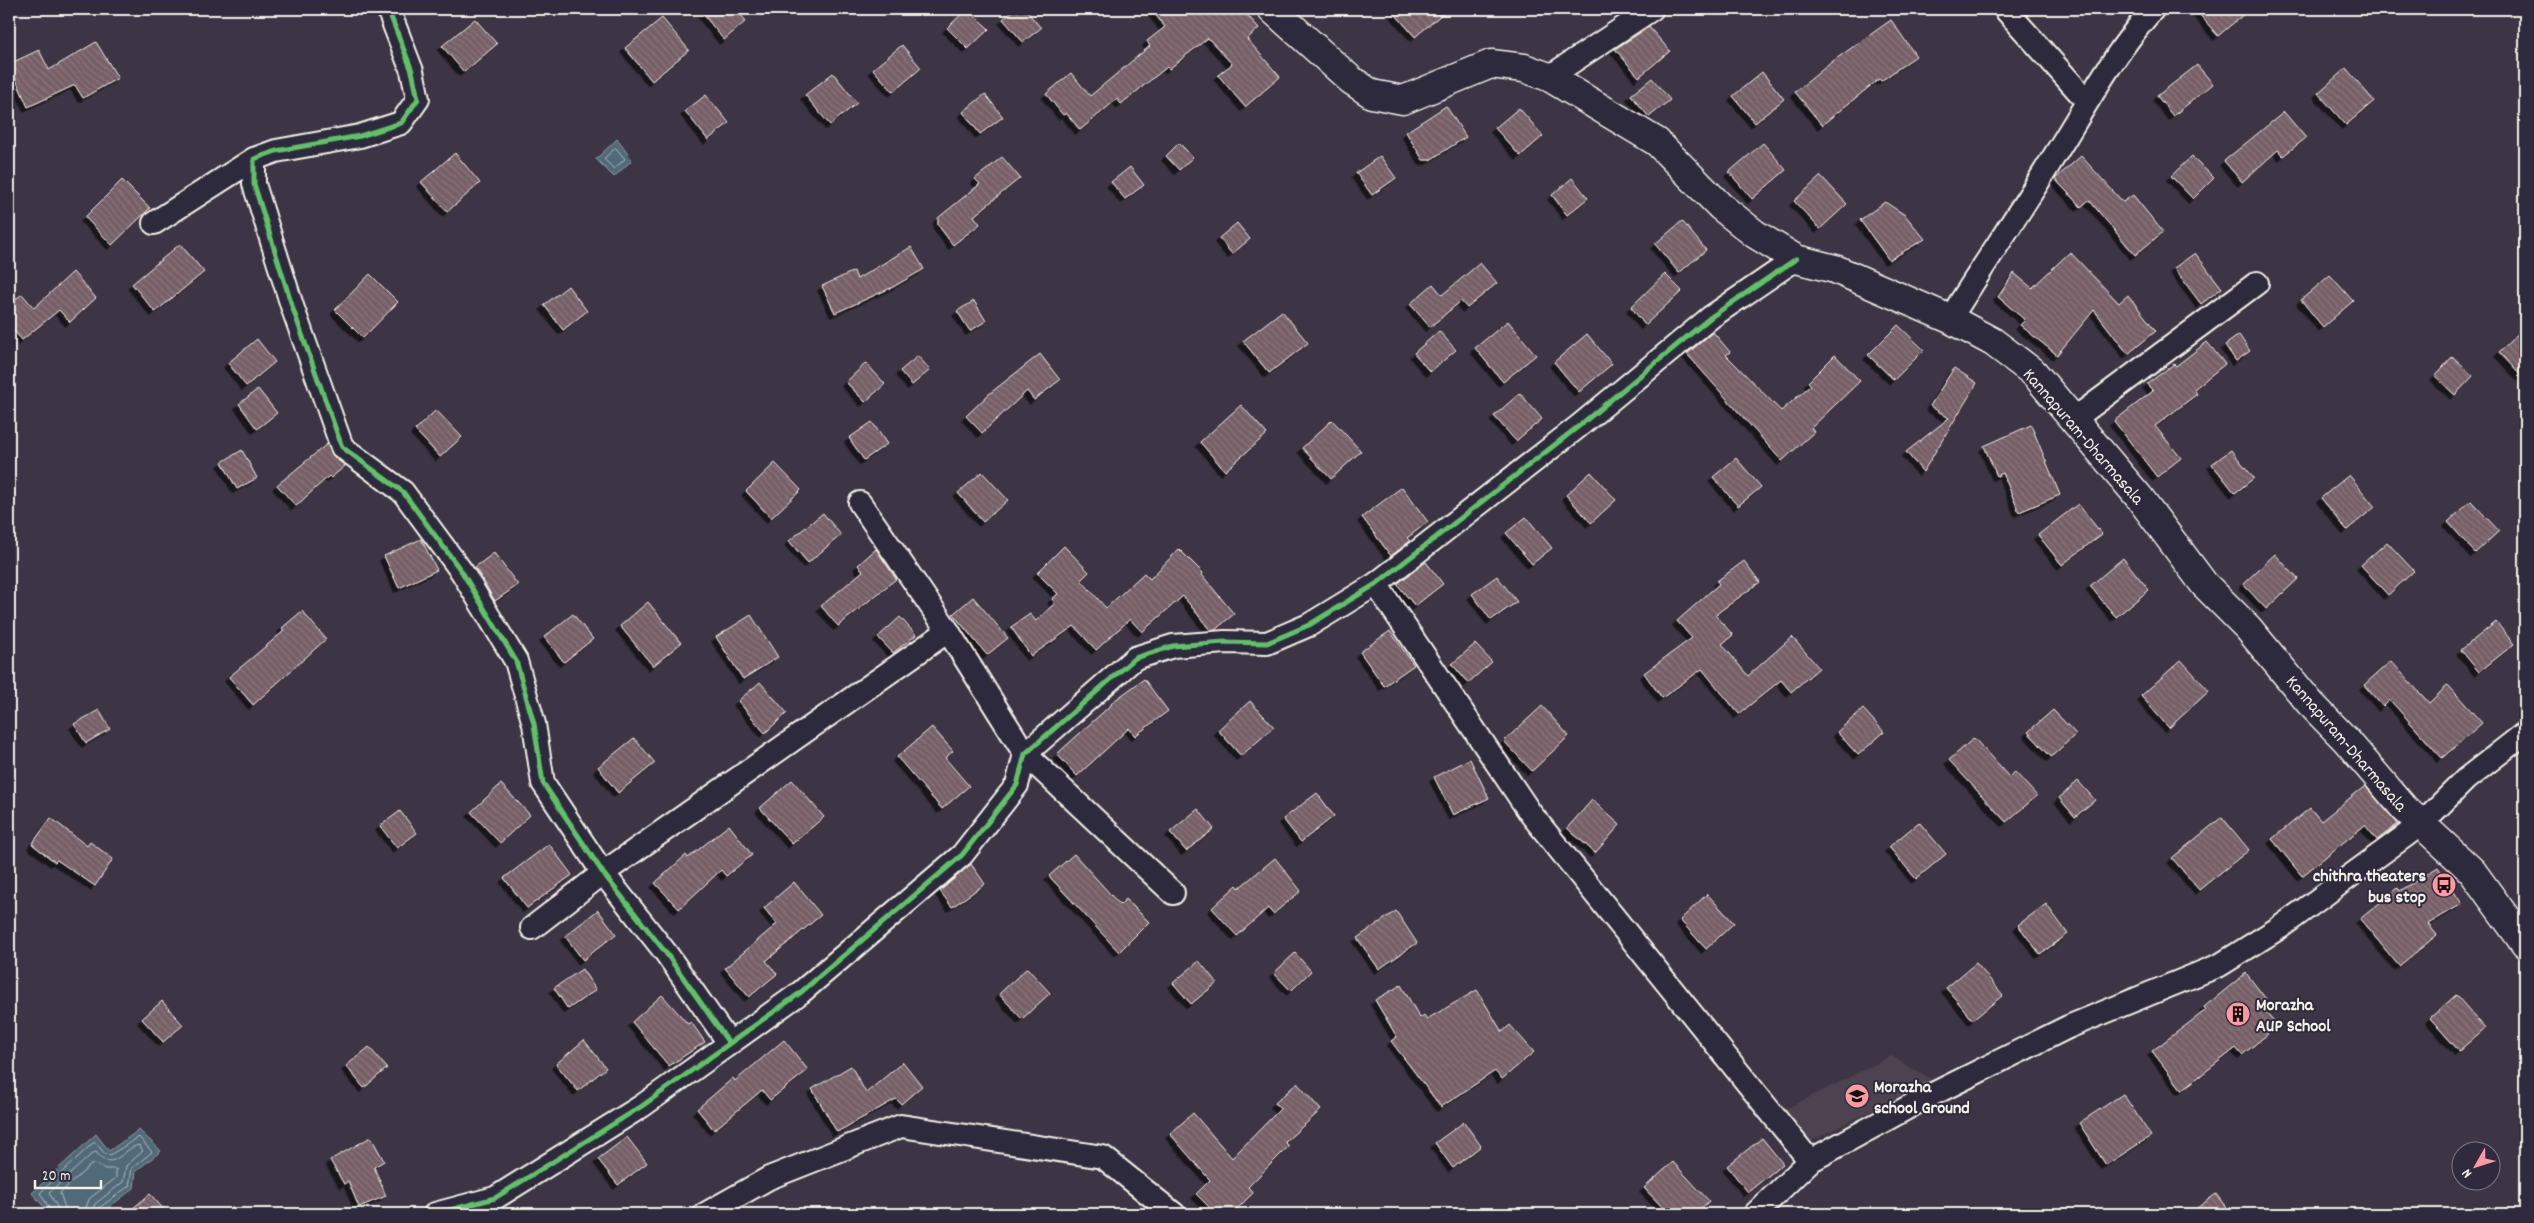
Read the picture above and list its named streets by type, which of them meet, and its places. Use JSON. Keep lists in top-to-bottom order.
{
  "streets": {
    "main road": ["Kannapuram-Dharmasala"]
  },
  "places": {
    "bus stop": ["chithra theaters bus stop"],
    "building": ["Morazha AUP School"],
    "school or university": ["Morazha school Ground"]
  },
  "scale_bar": "20 m",
  "north": "bottom left"
}
